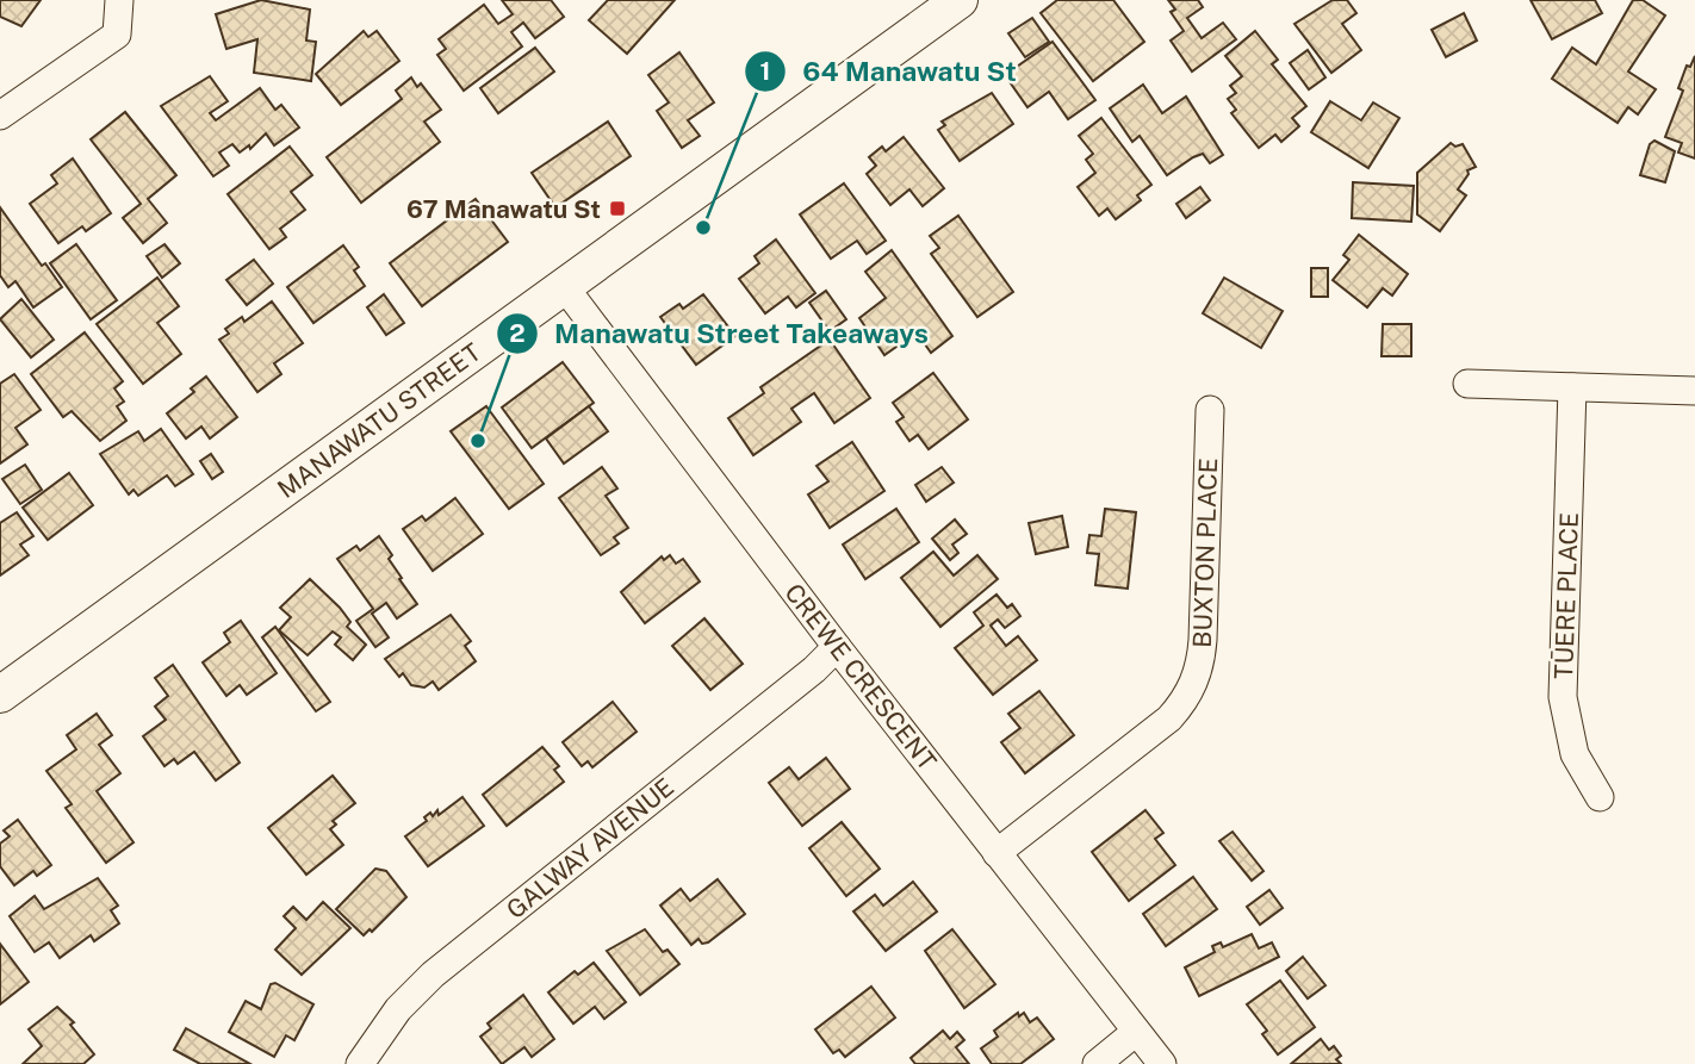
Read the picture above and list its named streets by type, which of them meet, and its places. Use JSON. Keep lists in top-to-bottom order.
{
  "streets": {
    "street": [
      "MANAWATU STREET",
      "BUXTON PLACE",
      "TŪERE PLACE",
      "CREWE CRESCENT",
      "GALWAY AVENUE"
    ]
  },
  "crossings": [
    ["MANAWATU STREET", "CREWE CRESCENT"],
    ["BUXTON PLACE", "CREWE CRESCENT"],
    ["CREWE CRESCENT", "GALWAY AVENUE"]
  ],
  "places": {
    "transit": ["67 Manawatu St"],
    "other": ["64 Manawatu St", "Manawatu Street Takeaways"]
  }
}
